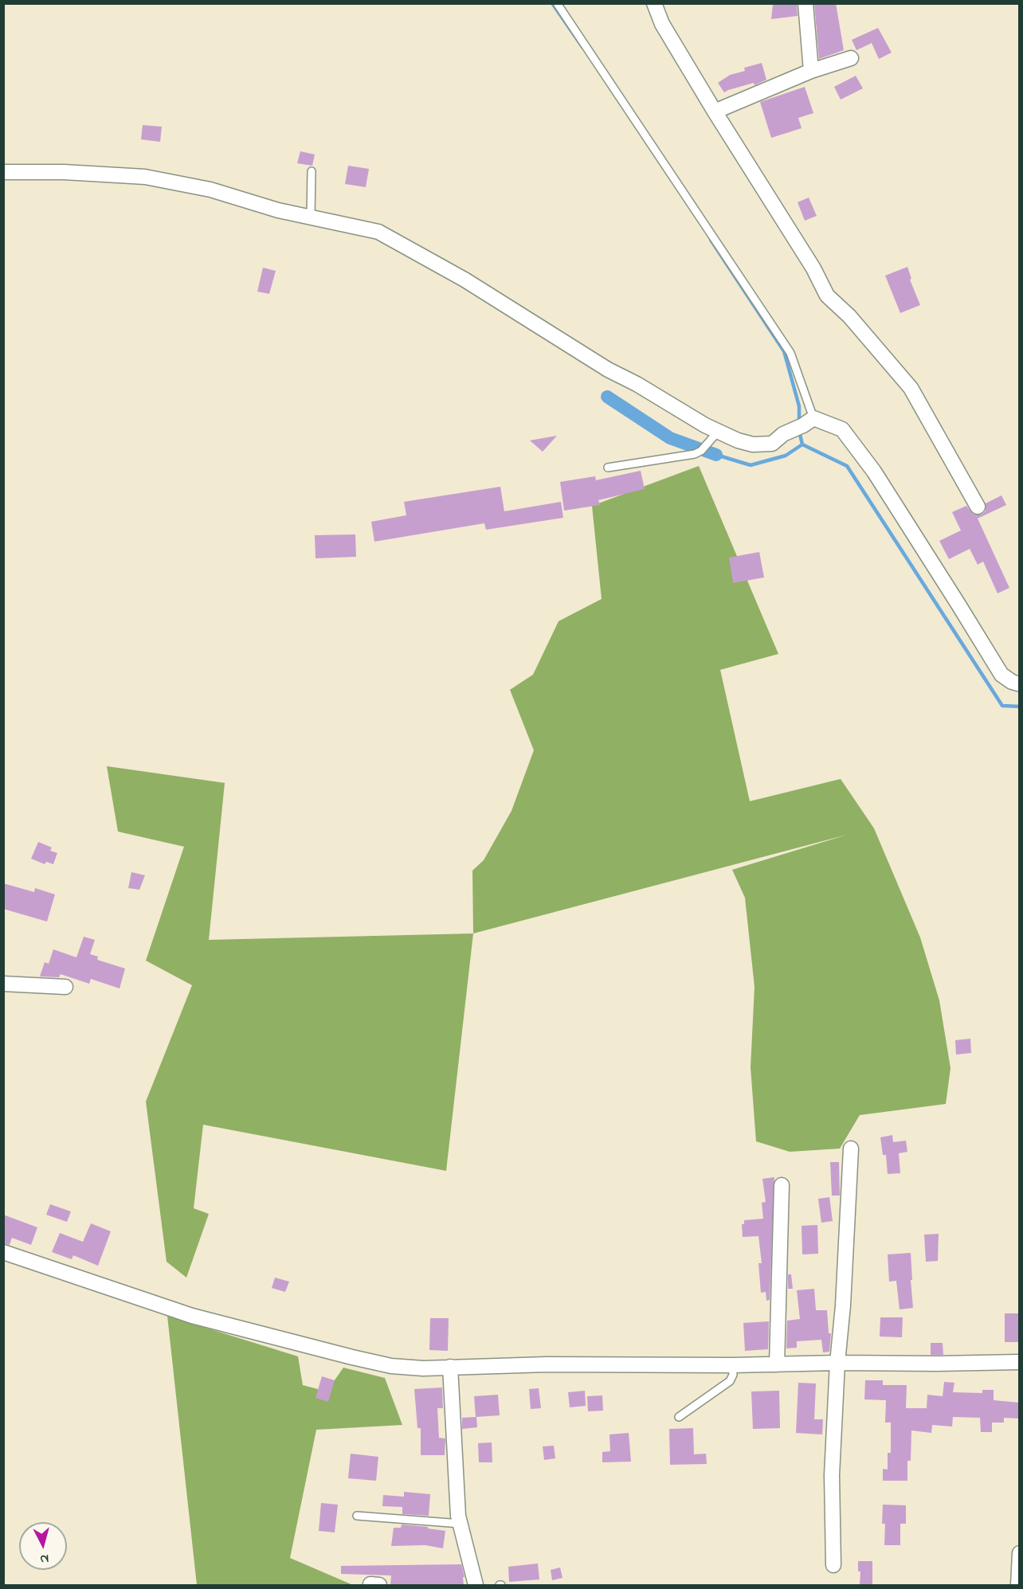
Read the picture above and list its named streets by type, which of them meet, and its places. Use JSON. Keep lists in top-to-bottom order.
{
  "north": "bottom"
}
